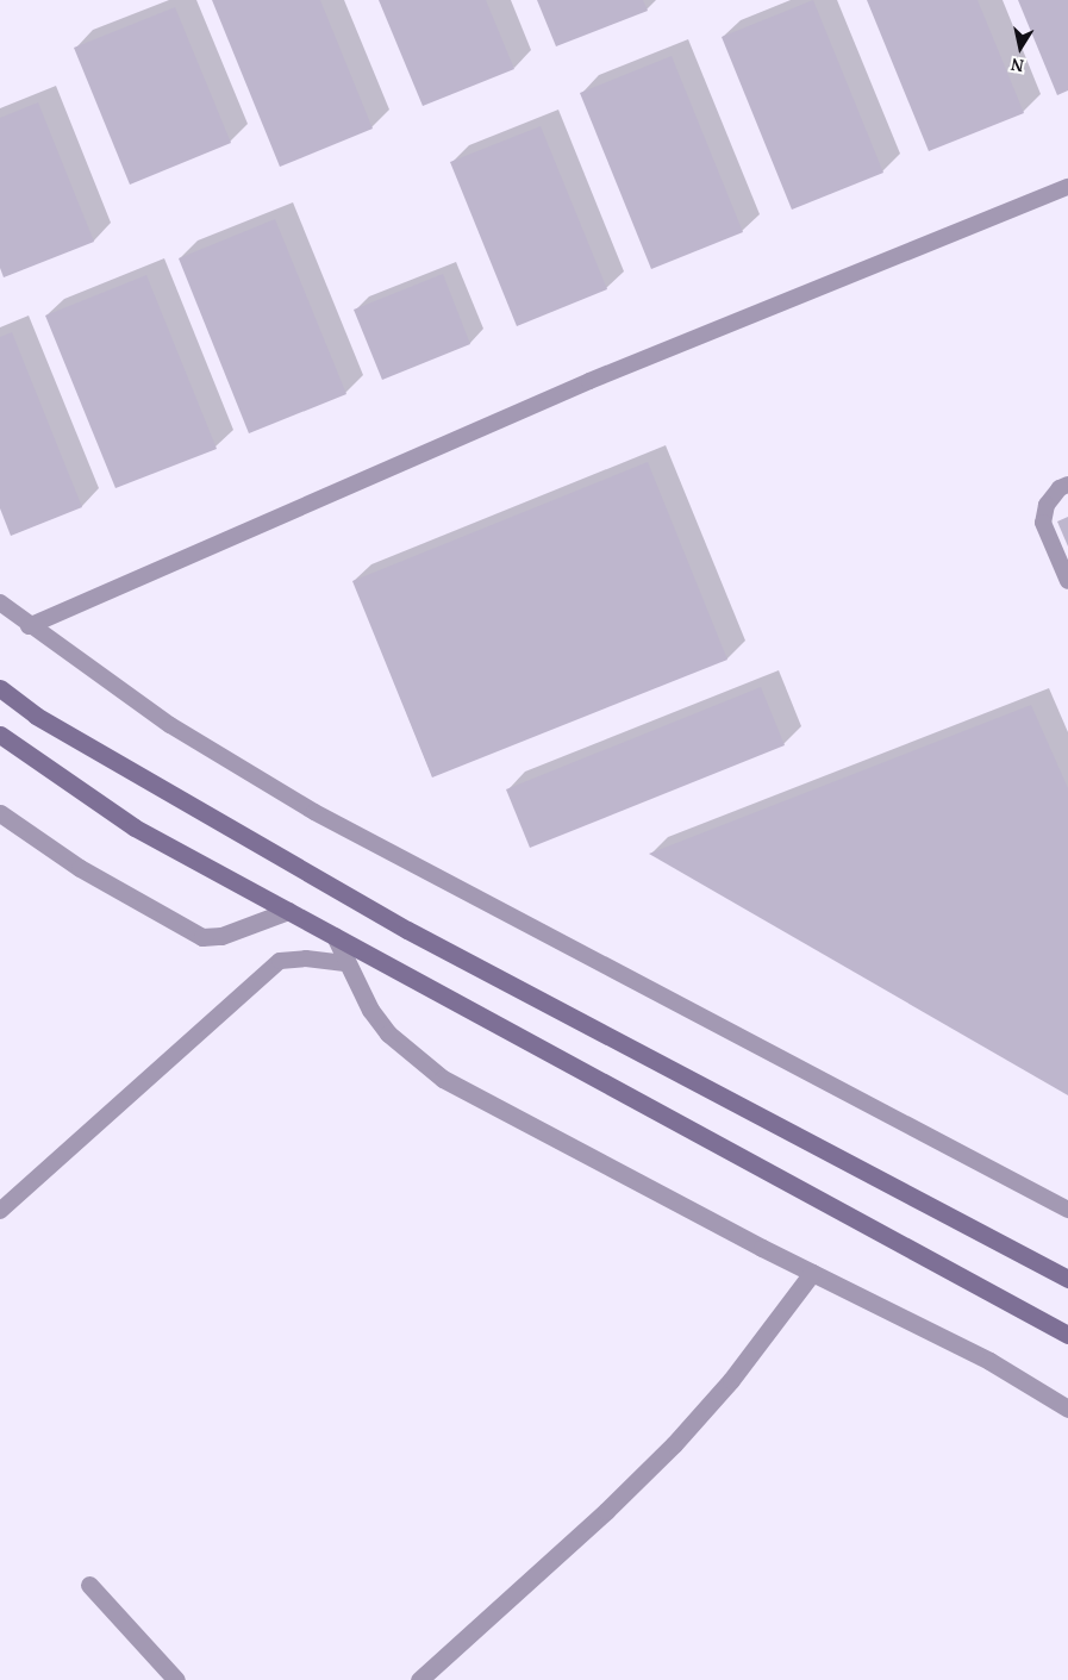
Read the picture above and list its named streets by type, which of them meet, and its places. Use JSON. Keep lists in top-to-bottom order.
{
  "north": "bottom"
}
